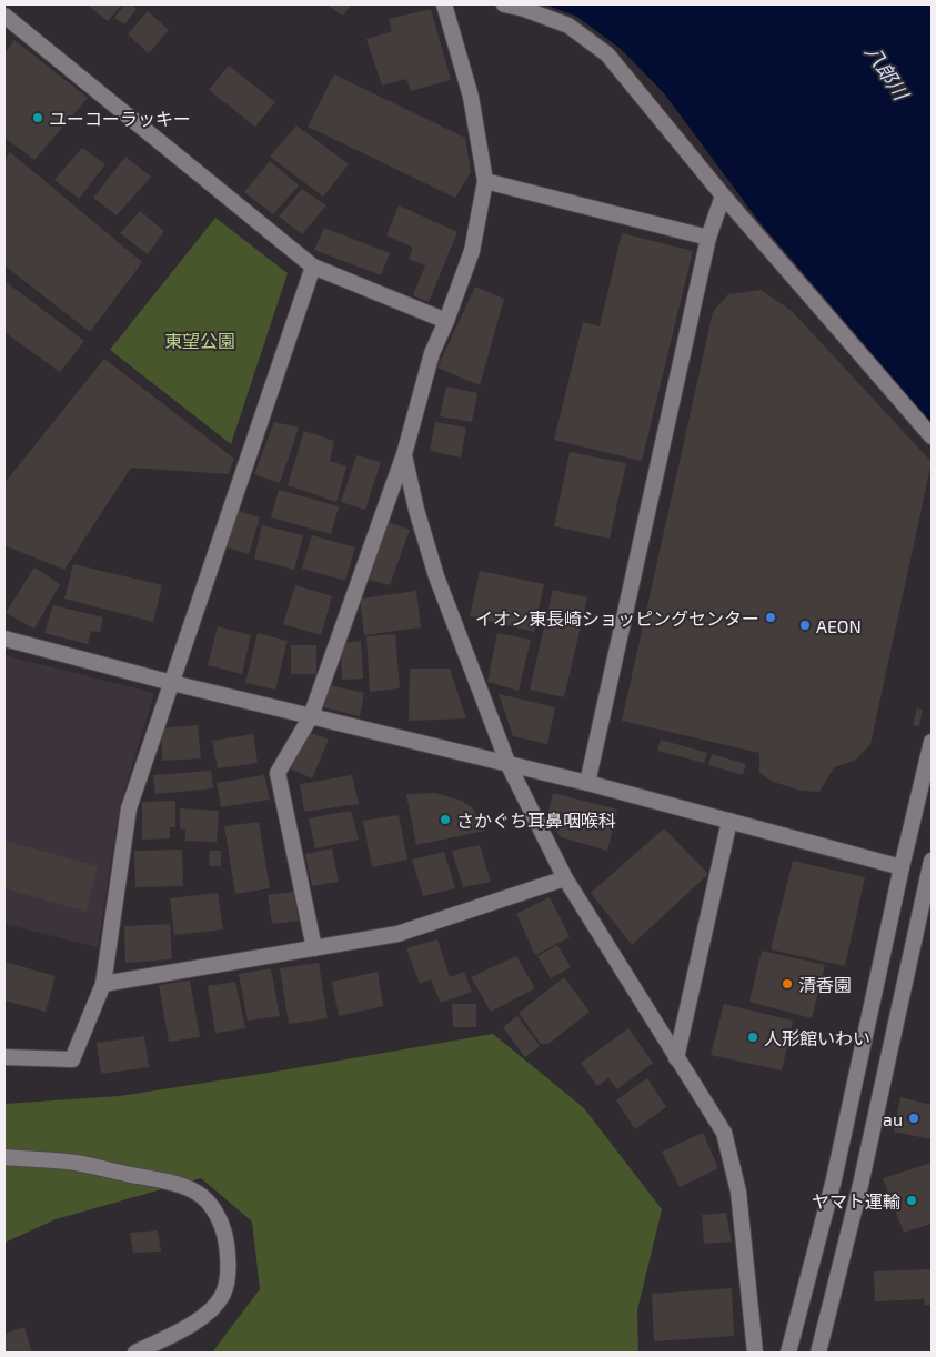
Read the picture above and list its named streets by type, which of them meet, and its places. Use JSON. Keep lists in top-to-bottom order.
{
  "water": ["八郎川"],
  "parks": ["東望公園"],
  "places": [
    "ユーコーラッキー",
    "イオン東長崎ショッピングセンター",
    "AEON",
    "さかぐち耳鼻咽喉科",
    "清香園",
    "人形館いわい",
    "au",
    "ヤマト運輸"
  ]
}
